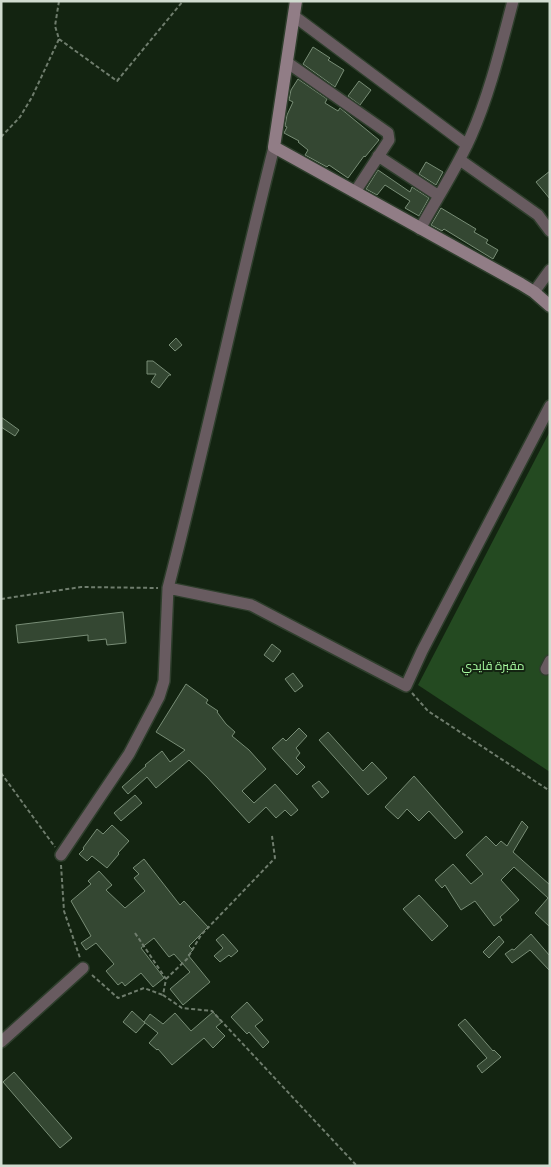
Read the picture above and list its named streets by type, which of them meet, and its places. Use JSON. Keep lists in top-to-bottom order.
{
  "parks": ["مقبرة قايدي"]
}
